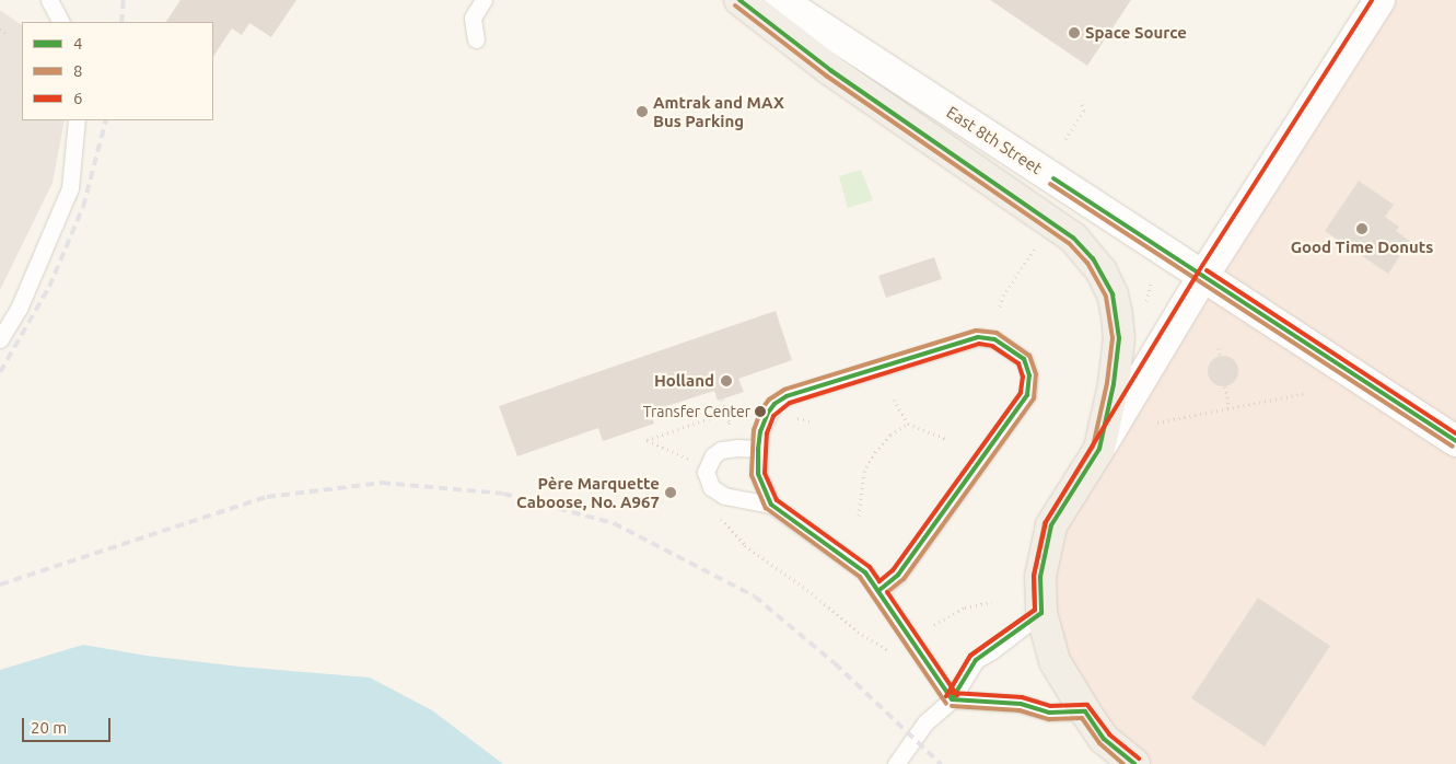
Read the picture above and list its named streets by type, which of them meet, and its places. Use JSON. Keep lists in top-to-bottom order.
{
  "streets": {
    "main road": ["East 8th Street"]
  },
  "places": [
    "Space Source",
    "Amtrak and MAX Bus Parking",
    "Good Time Donuts",
    "Holland",
    "Transfer Center",
    "Père Marquette Caboose, No. A967"
  ],
  "lines": ["transit line 4", "transit line 6", "transit line 8"],
  "legend": ["4", "8", "6"],
  "scale_bar": "20 m"
}
